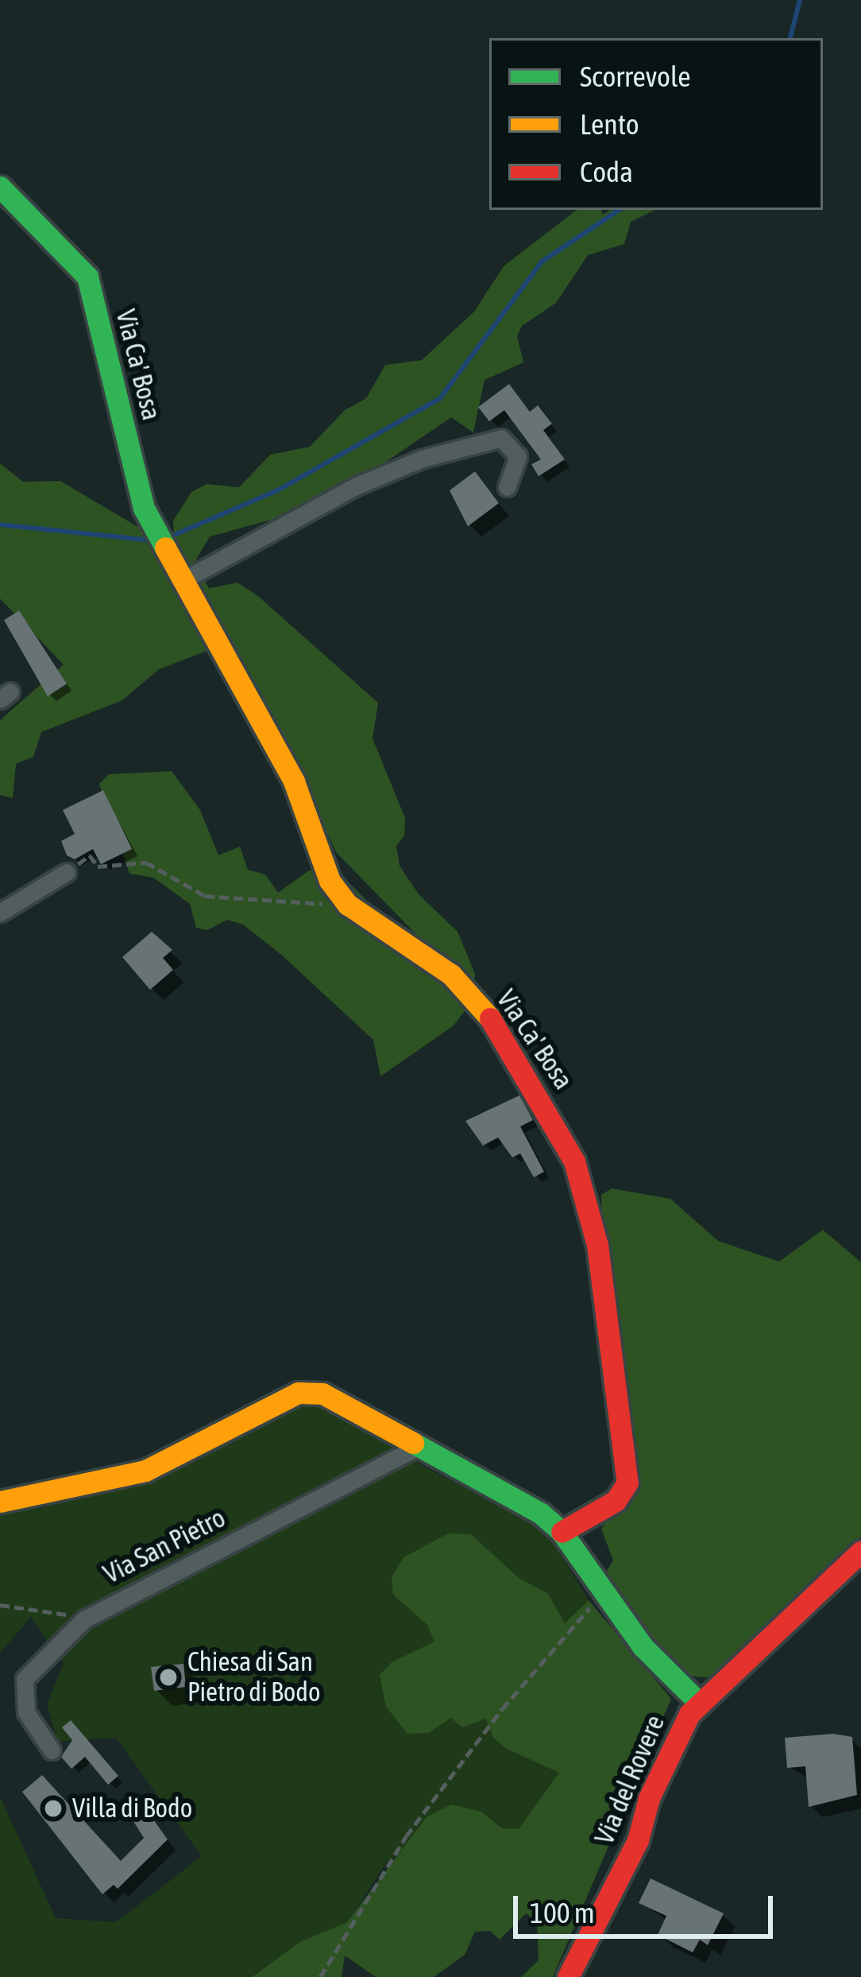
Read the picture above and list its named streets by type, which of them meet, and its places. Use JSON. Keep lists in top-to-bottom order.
{
  "streets": {
    "street": ["Via Ca' Bosa", "Via San Pietro", "Via del Rovere"]
  },
  "places": ["Chiesa di San Pietro di Bodo", "Villa di Bodo"],
  "legend": ["Scorrevole", "Lento", "Coda"],
  "scale_bar": "100 m"
}
